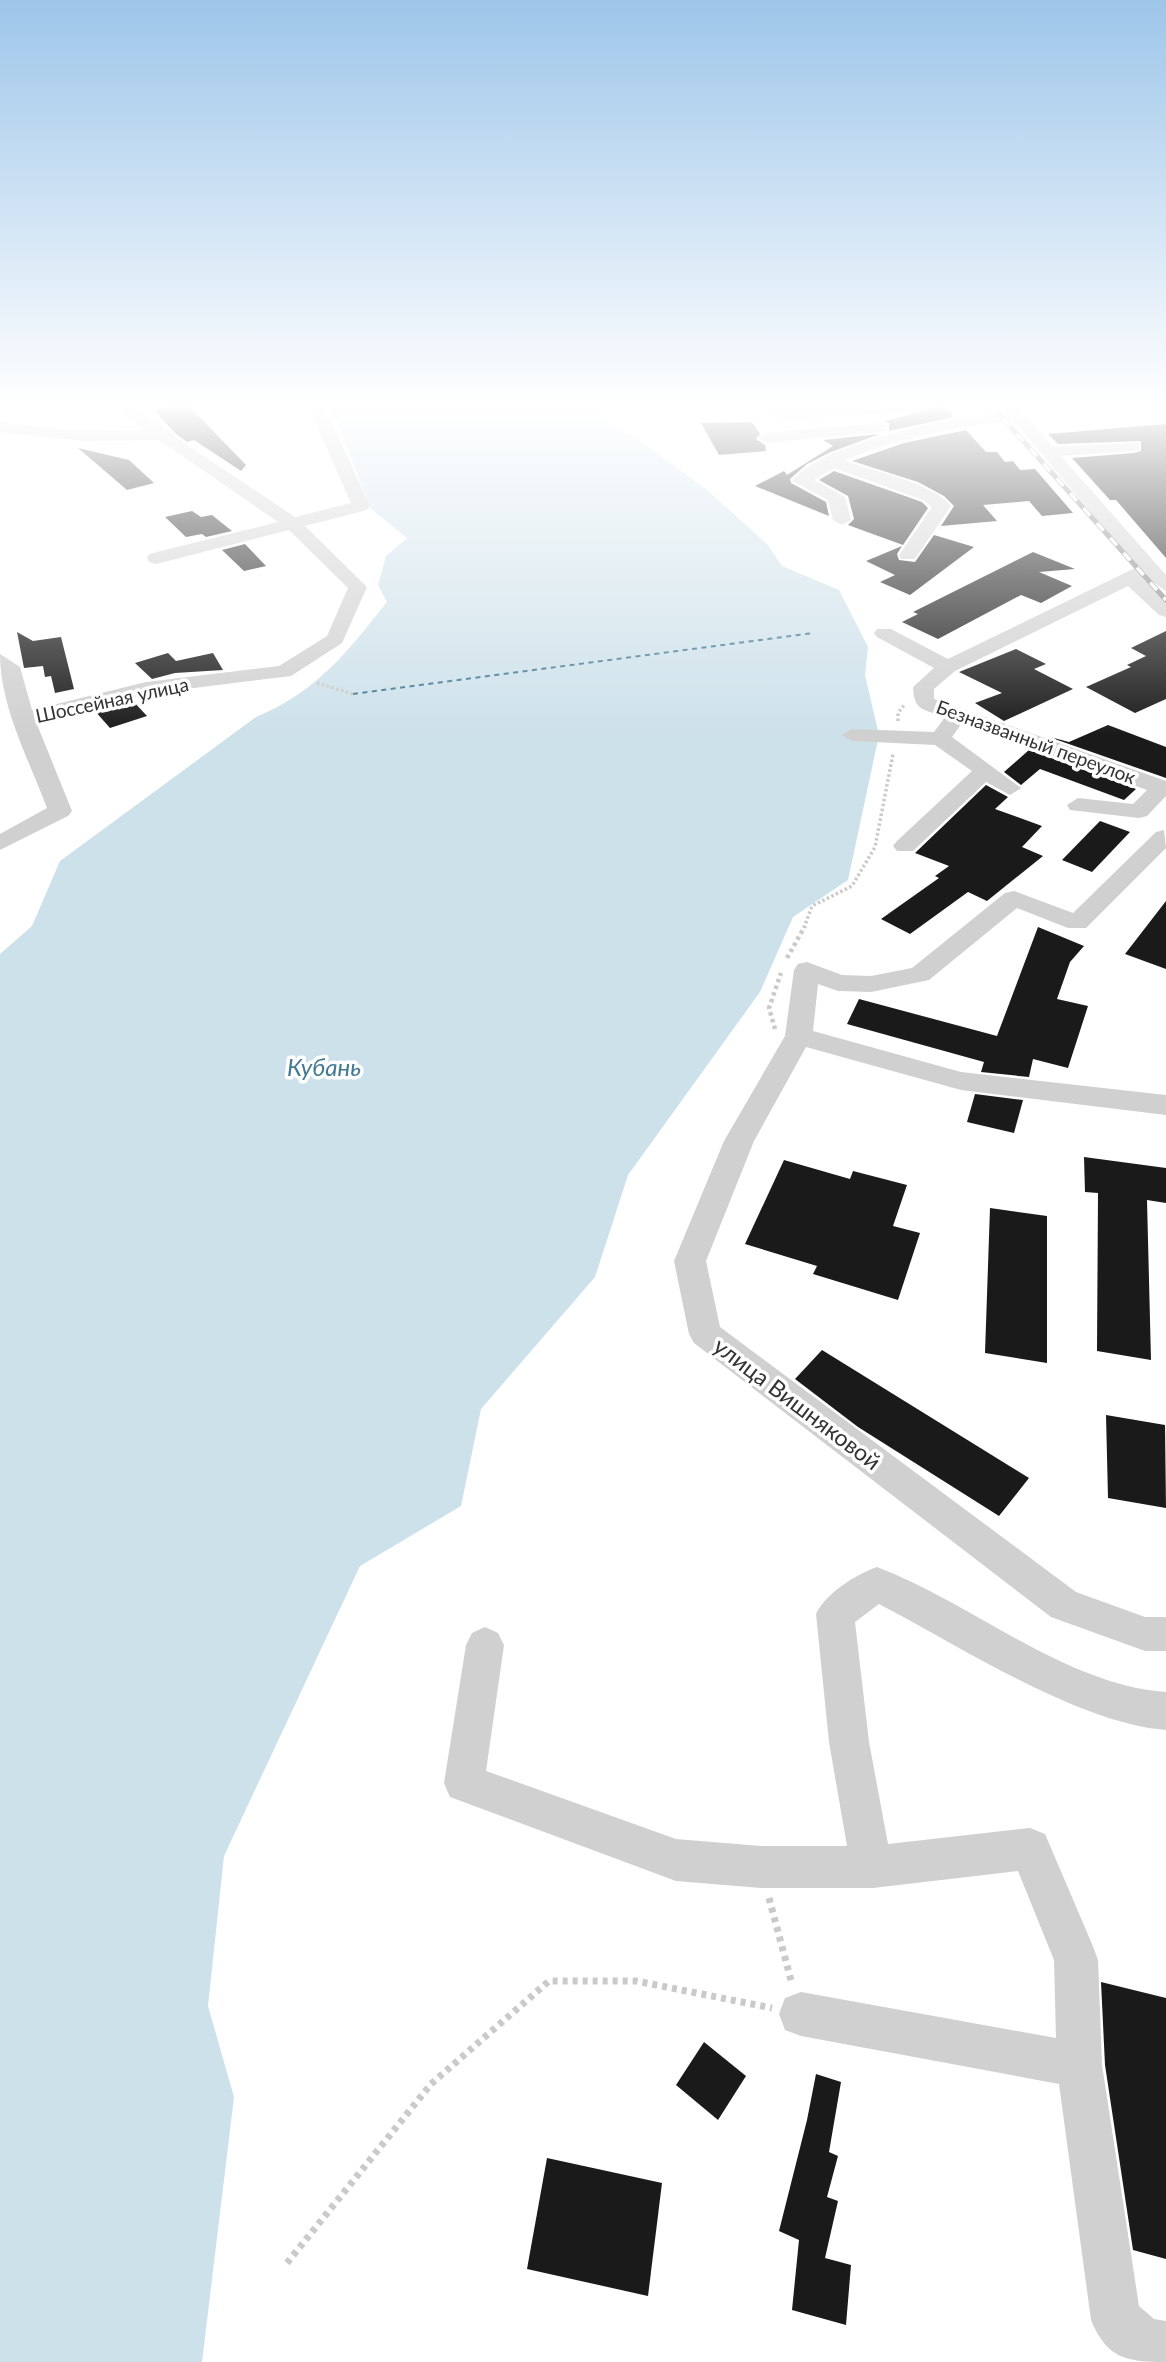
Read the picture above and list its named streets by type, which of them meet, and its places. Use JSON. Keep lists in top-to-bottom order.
{
  "streets": {
    "street": ["Шоссейная улица", "Безназванный переулок", "улица Вишняковой"]
  },
  "water": ["Кубань"]
}
